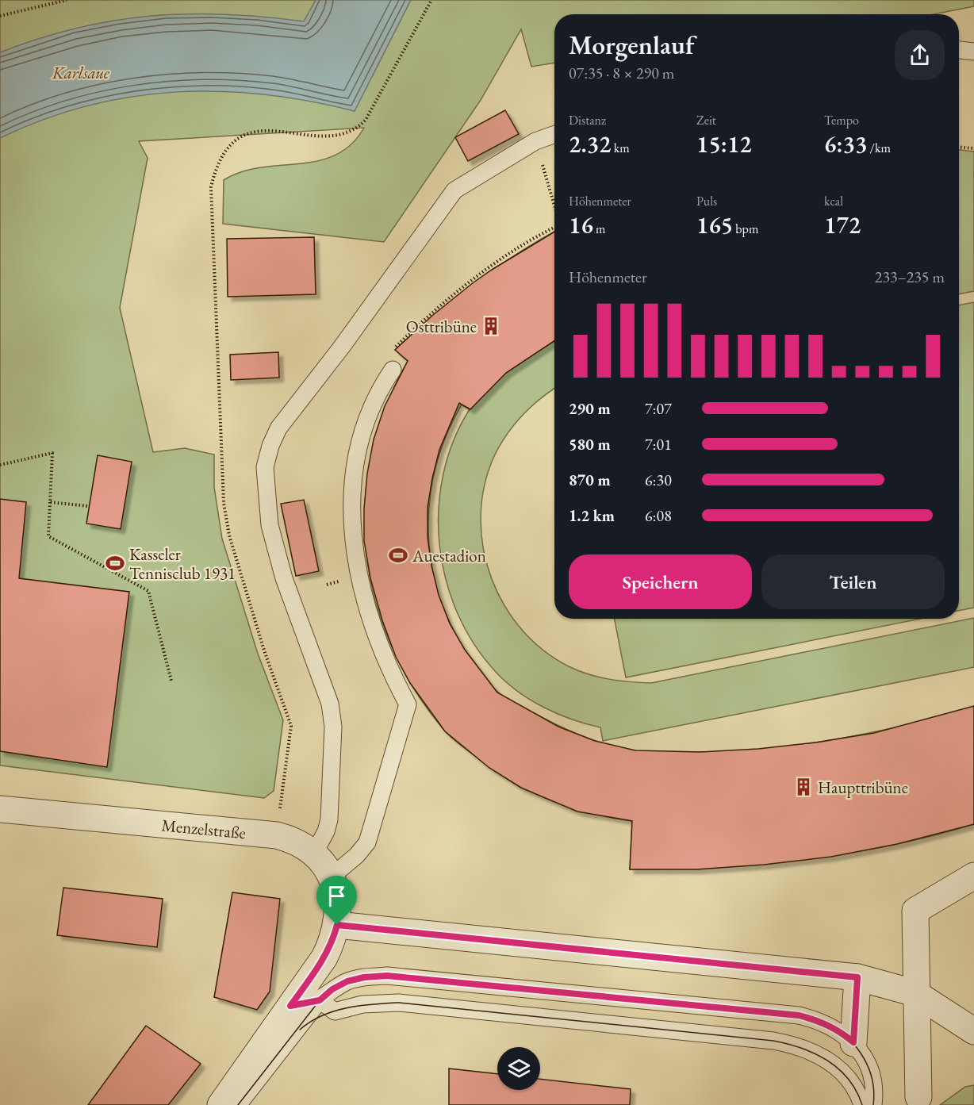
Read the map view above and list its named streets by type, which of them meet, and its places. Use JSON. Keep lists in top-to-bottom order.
{
  "streets": {
    "street": ["Menzelstraße"]
  },
  "parks": ["Karlsaue"],
  "places": {
    "building": ["Osttribüne", "Haupttribüne"],
    "sports": ["Auestadion", "Kasseler Tennisclub 1931"]
  },
  "page": {
    "heading": ["Morgenlauf", "07:35 · 8 × 290 m"],
    "stats": [
      ["Distanz", "2.32 km"],
      ["Zeit", "15:12"],
      ["Tempo", "6:33 /km"],
      ["Höhenmeter", "16 m"],
      ["Puls", "165 bpm"],
      ["kcal", "172"]
    ],
    "chart": ["Höhenmeter", "233–235 m"],
    "list": [
      {
        "name": "290 m",
        "note": "7:07"
      },
      {
        "name": "580 m",
        "note": "7:01"
      },
      {
        "name": "870 m",
        "note": "6:30"
      },
      {
        "name": "1.2 km",
        "note": "6:08"
      }
    ],
    "buttons": ["Speichern", "Teilen"]
  }
}
